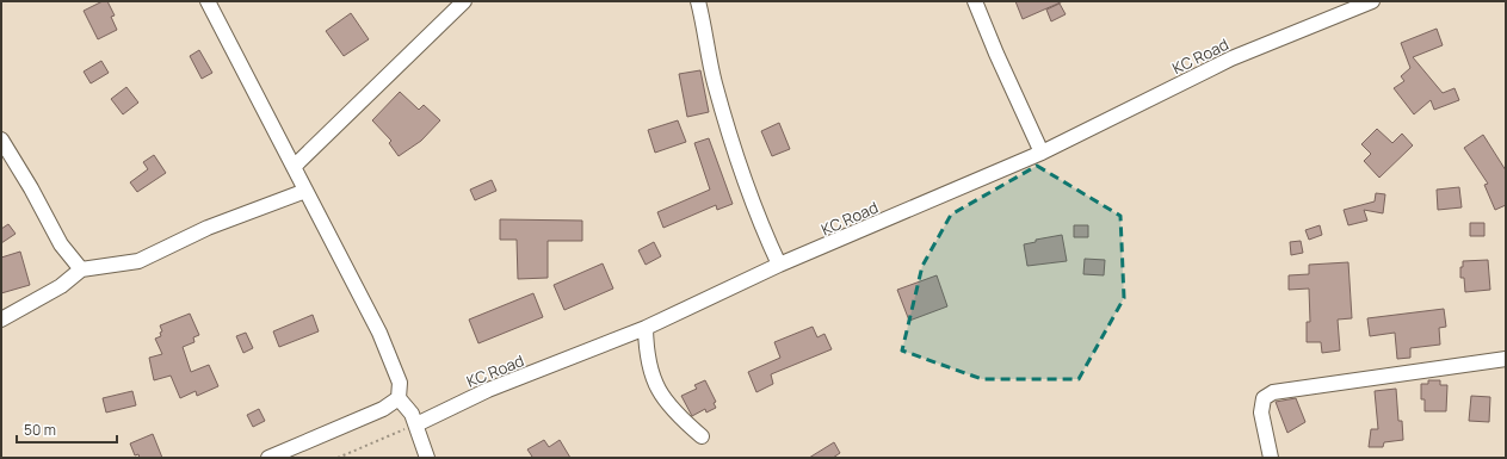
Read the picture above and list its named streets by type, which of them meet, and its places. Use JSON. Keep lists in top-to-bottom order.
{
  "streets": {
    "street": ["KC Road"]
  },
  "scale_bar": "50 m"
}
